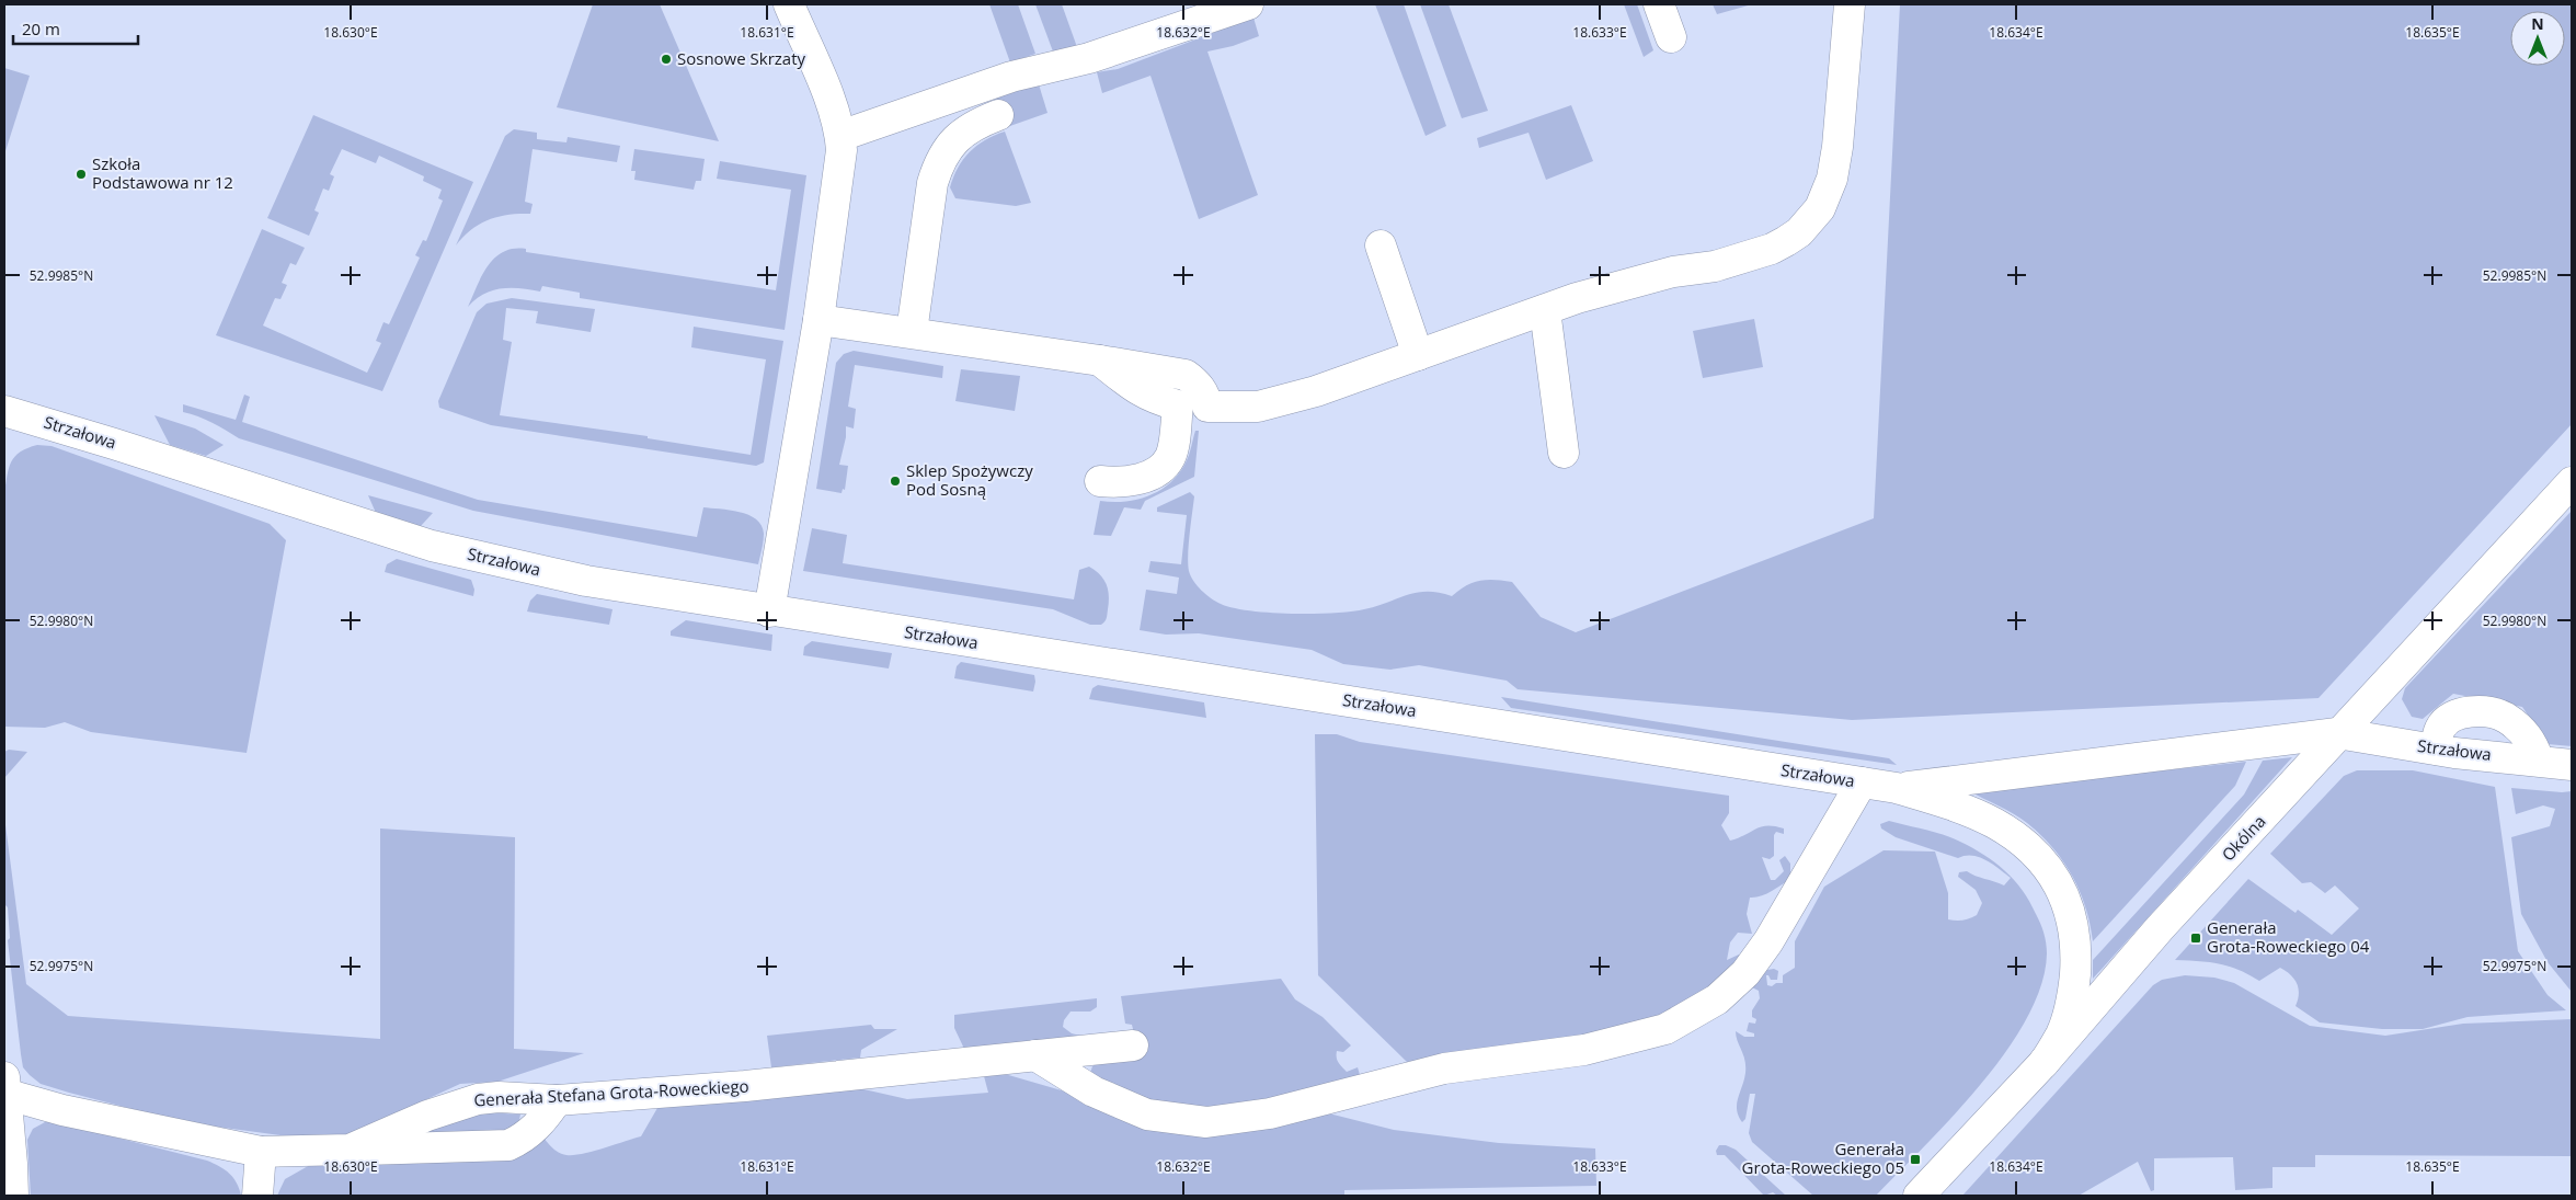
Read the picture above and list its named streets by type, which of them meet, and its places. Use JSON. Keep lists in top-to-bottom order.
{
  "streets": {
    "street": ["Strzałowa", "Okólna", "Generała Stefana Grota-Roweckiego"]
  },
  "crossings": [
    ["Strzałowa", "Okólna"]
  ],
  "places": {
    "other": ["Sosnowe Skrzaty", "Szkoła Podstawowa nr 12", "Sklep Spożywczy Pod Sosną"],
    "transit": ["Generała Grota-Roweckiego 04", "Generała Grota-Roweckiego 05"]
  },
  "scale_bar": "20 m",
  "north": "top",
  "coordinates": [
    "18.630°E",
    "18.631°E",
    "18.632°E",
    "18.633°E",
    "18.634°E",
    "18.635°E",
    "52.9985°N",
    "52.9980°N",
    "52.9975°N"
  ]
}
